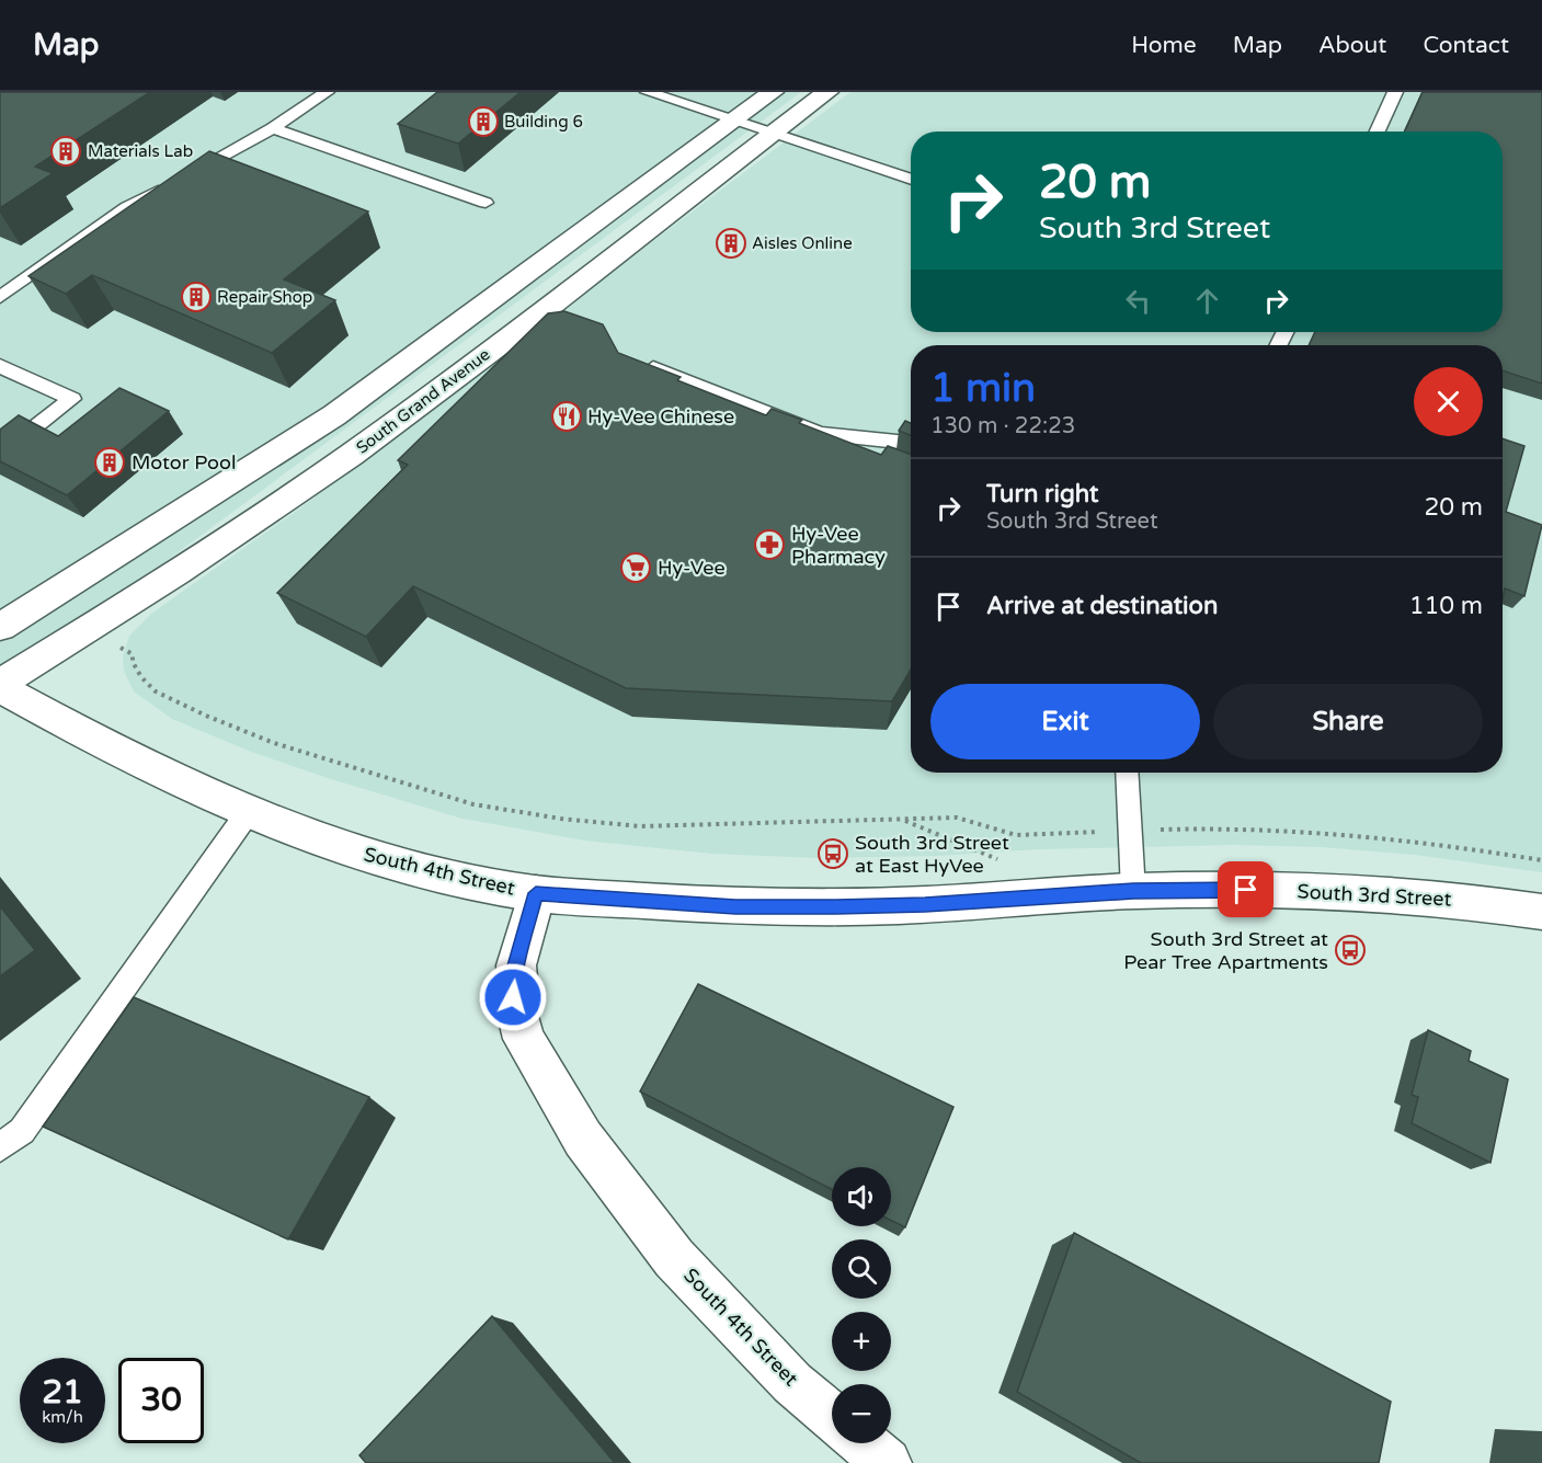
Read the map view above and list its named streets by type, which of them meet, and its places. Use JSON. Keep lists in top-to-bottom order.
{
  "streets": {
    "street": ["South Grand Avenue", "South 4th Street", "South 3rd Street"]
  },
  "crossings": [
    ["South Grand Avenue", "South 4th Street"],
    ["South 4th Street", "South 3rd Street"]
  ],
  "places": {
    "building": [
      "Building 6",
      "Materials Lab",
      "Aisles Online",
      "Repair Shop",
      "Motor Pool"
    ],
    "restaurant": ["Hy-Vee Chinese"],
    "pharmacy": ["Hy-Vee Pharmacy"],
    "supermarket": ["Hy-Vee"],
    "bus stop": ["South 3rd Street at East HyVee", "South 3rd Street at Pear Tree Apartments"]
  },
  "page": {
    "header": "Map",
    "nav": [
      "Home",
      "Map",
      "About",
      "Contact"
    ],
    "turn": ["20 m", "South 3rd Street"],
    "heading": ["1 min", "130 m · 22:23"],
    "list": [
      {
        "name": "Turn right",
        "note": "South 3rd Street",
        "value": "20 m"
      },
      {
        "name": "Arrive at destination",
        "value": "110 m"
      }
    ],
    "buttons": ["Exit", "Share"],
    "map_buttons": ["+", "−"],
    "speed": "21 km/h",
    "limit": "30"
  }
}
